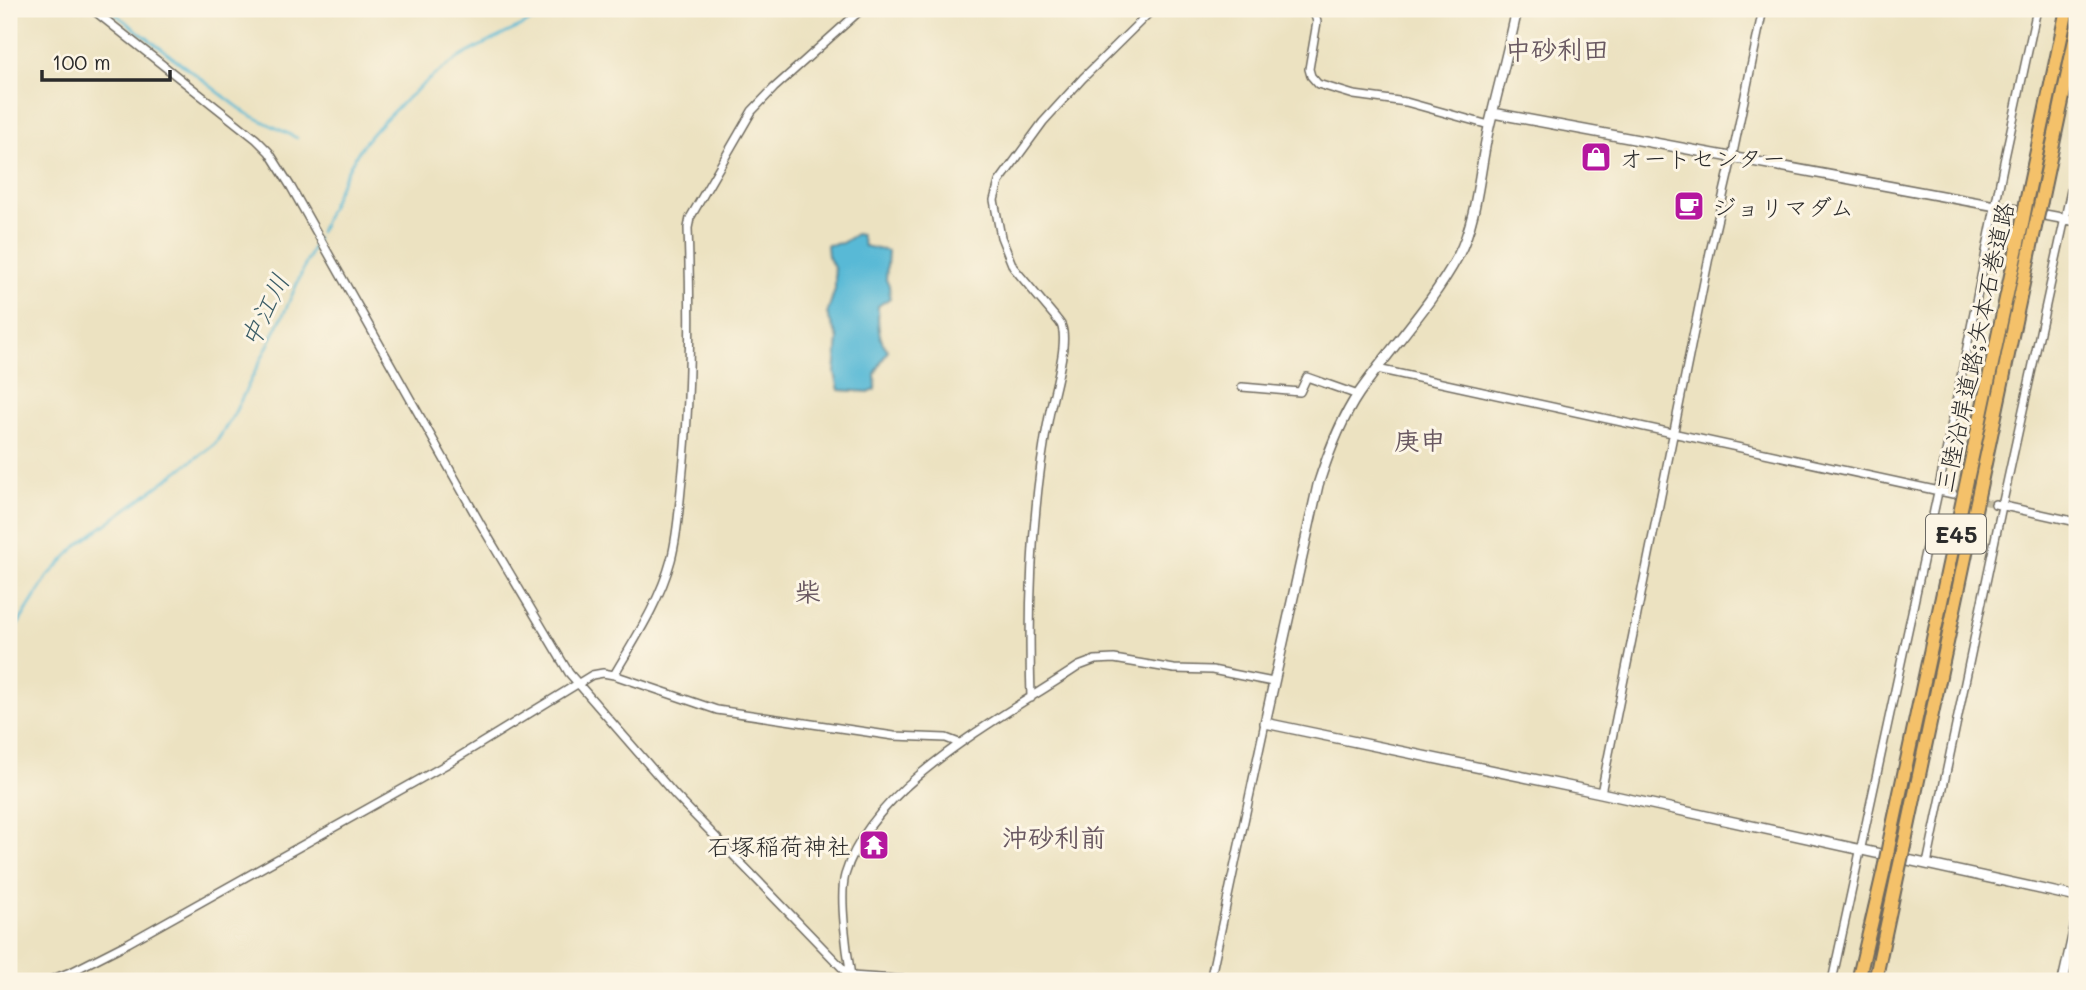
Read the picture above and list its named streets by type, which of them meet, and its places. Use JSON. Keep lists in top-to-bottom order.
{
  "streets": {
    "highway": ["三陸沿岸道路;矢本石巻道路", "E45"]
  },
  "districts": [
    "中砂利田",
    "庚申",
    "柴",
    "沖砂利前"
  ],
  "water": ["中江川"],
  "places": {
    "shop": ["オートセンター"],
    "cafe": ["ジョリマダム"],
    "temple": ["石塚稲荷神社"]
  },
  "scale_bar": "100 m"
}
